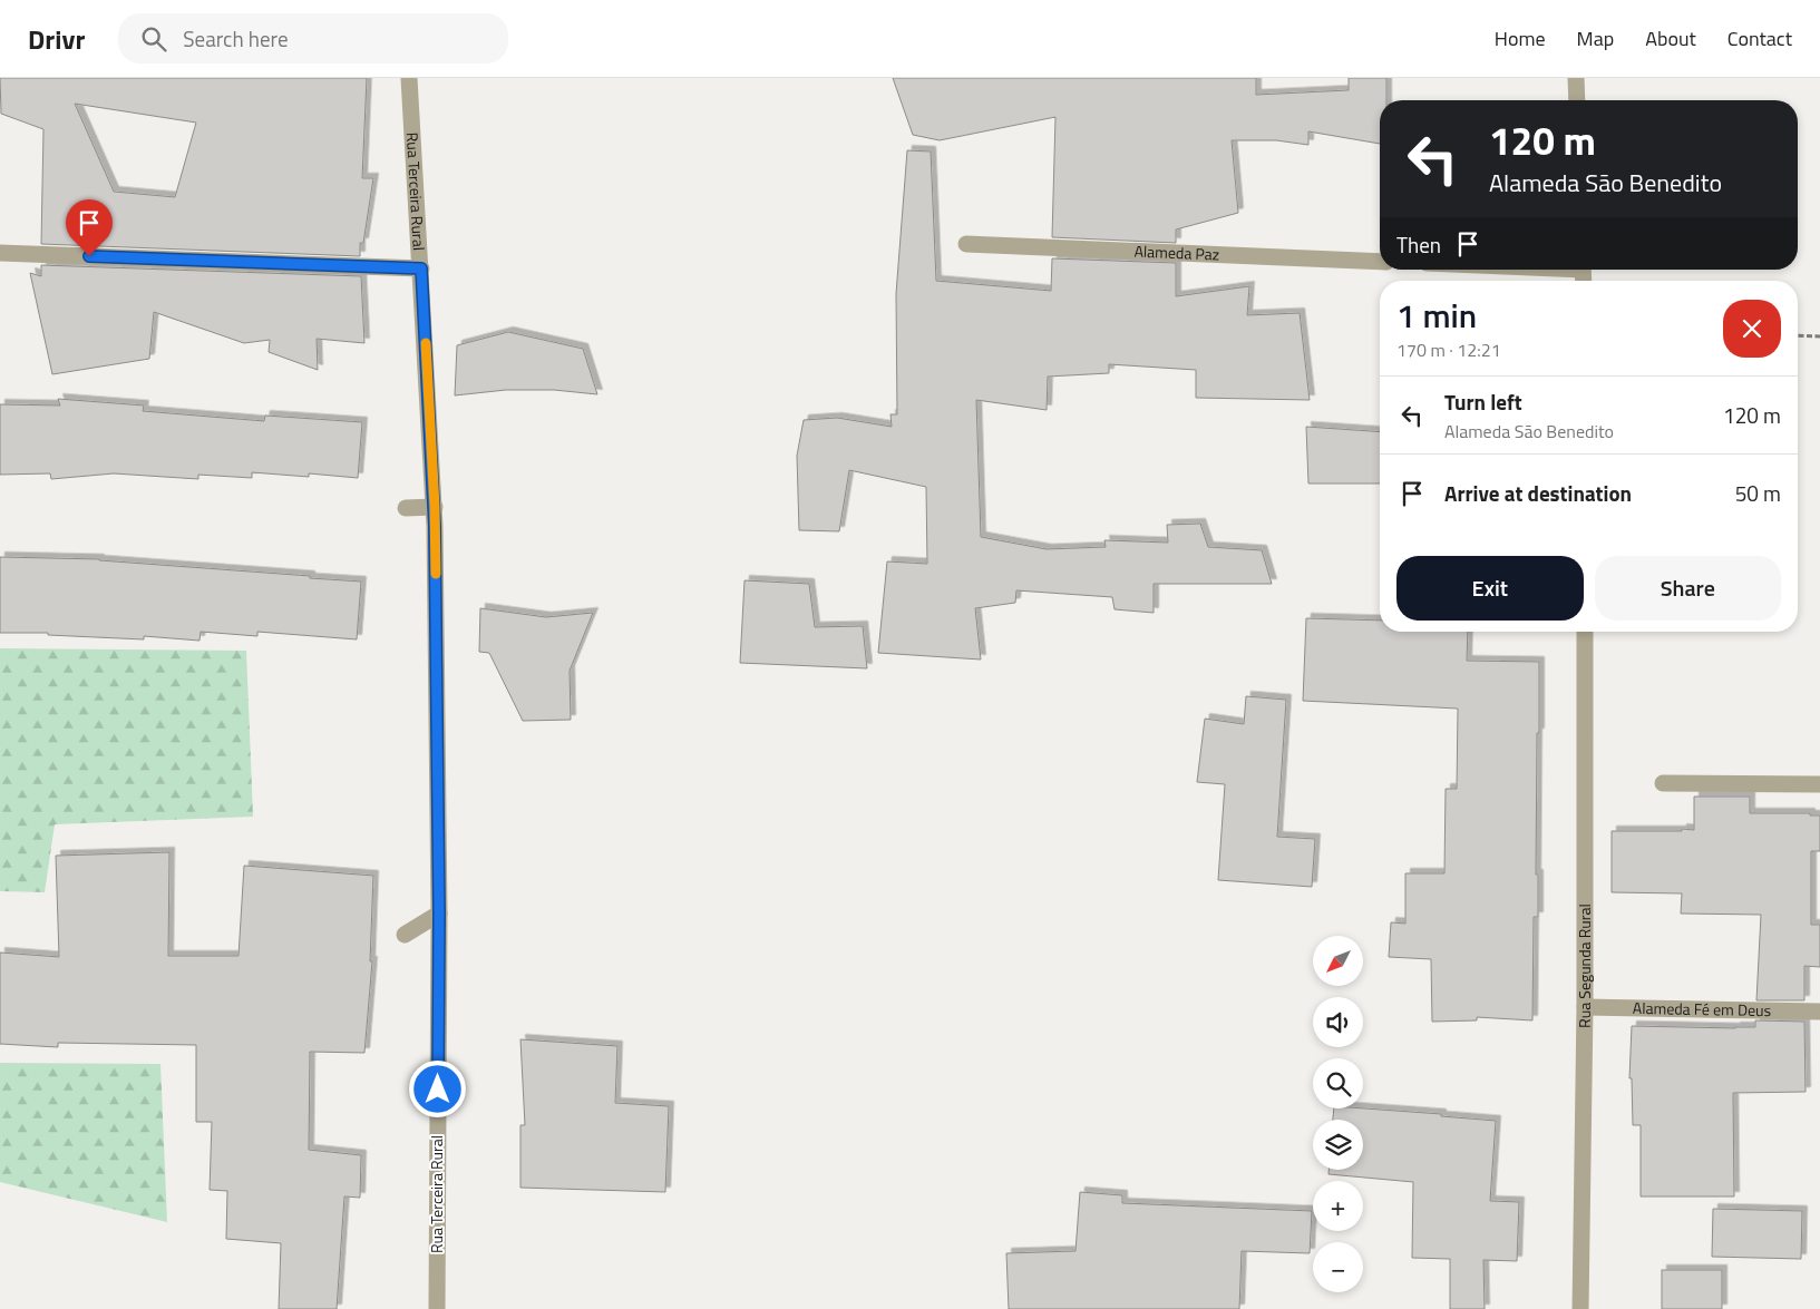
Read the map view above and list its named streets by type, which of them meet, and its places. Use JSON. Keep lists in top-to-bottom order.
{
  "streets": {
    "street": [
      "Rua Terceira Rural",
      "Alameda Paz",
      "Rua Segunda Rural",
      "Alameda Fé em Deus"
    ]
  },
  "crossings": [
    ["Rua Segunda Rural", "Alameda Fé em Deus"]
  ],
  "north": "bottom left",
  "page": {
    "header": "Drivr",
    "search": "Search here",
    "nav": [
      "Home",
      "Map",
      "About",
      "Contact"
    ],
    "turn": ["120 m", "Alameda São Benedito"],
    "then": "Then",
    "heading": ["1 min", "170 m · 12:21"],
    "list": [
      {
        "name": "Turn left",
        "note": "Alameda São Benedito",
        "value": "120 m"
      },
      {
        "name": "Arrive at destination",
        "value": "50 m"
      }
    ],
    "buttons": ["Exit", "Share"],
    "map_buttons": ["+", "−"]
  }
}
